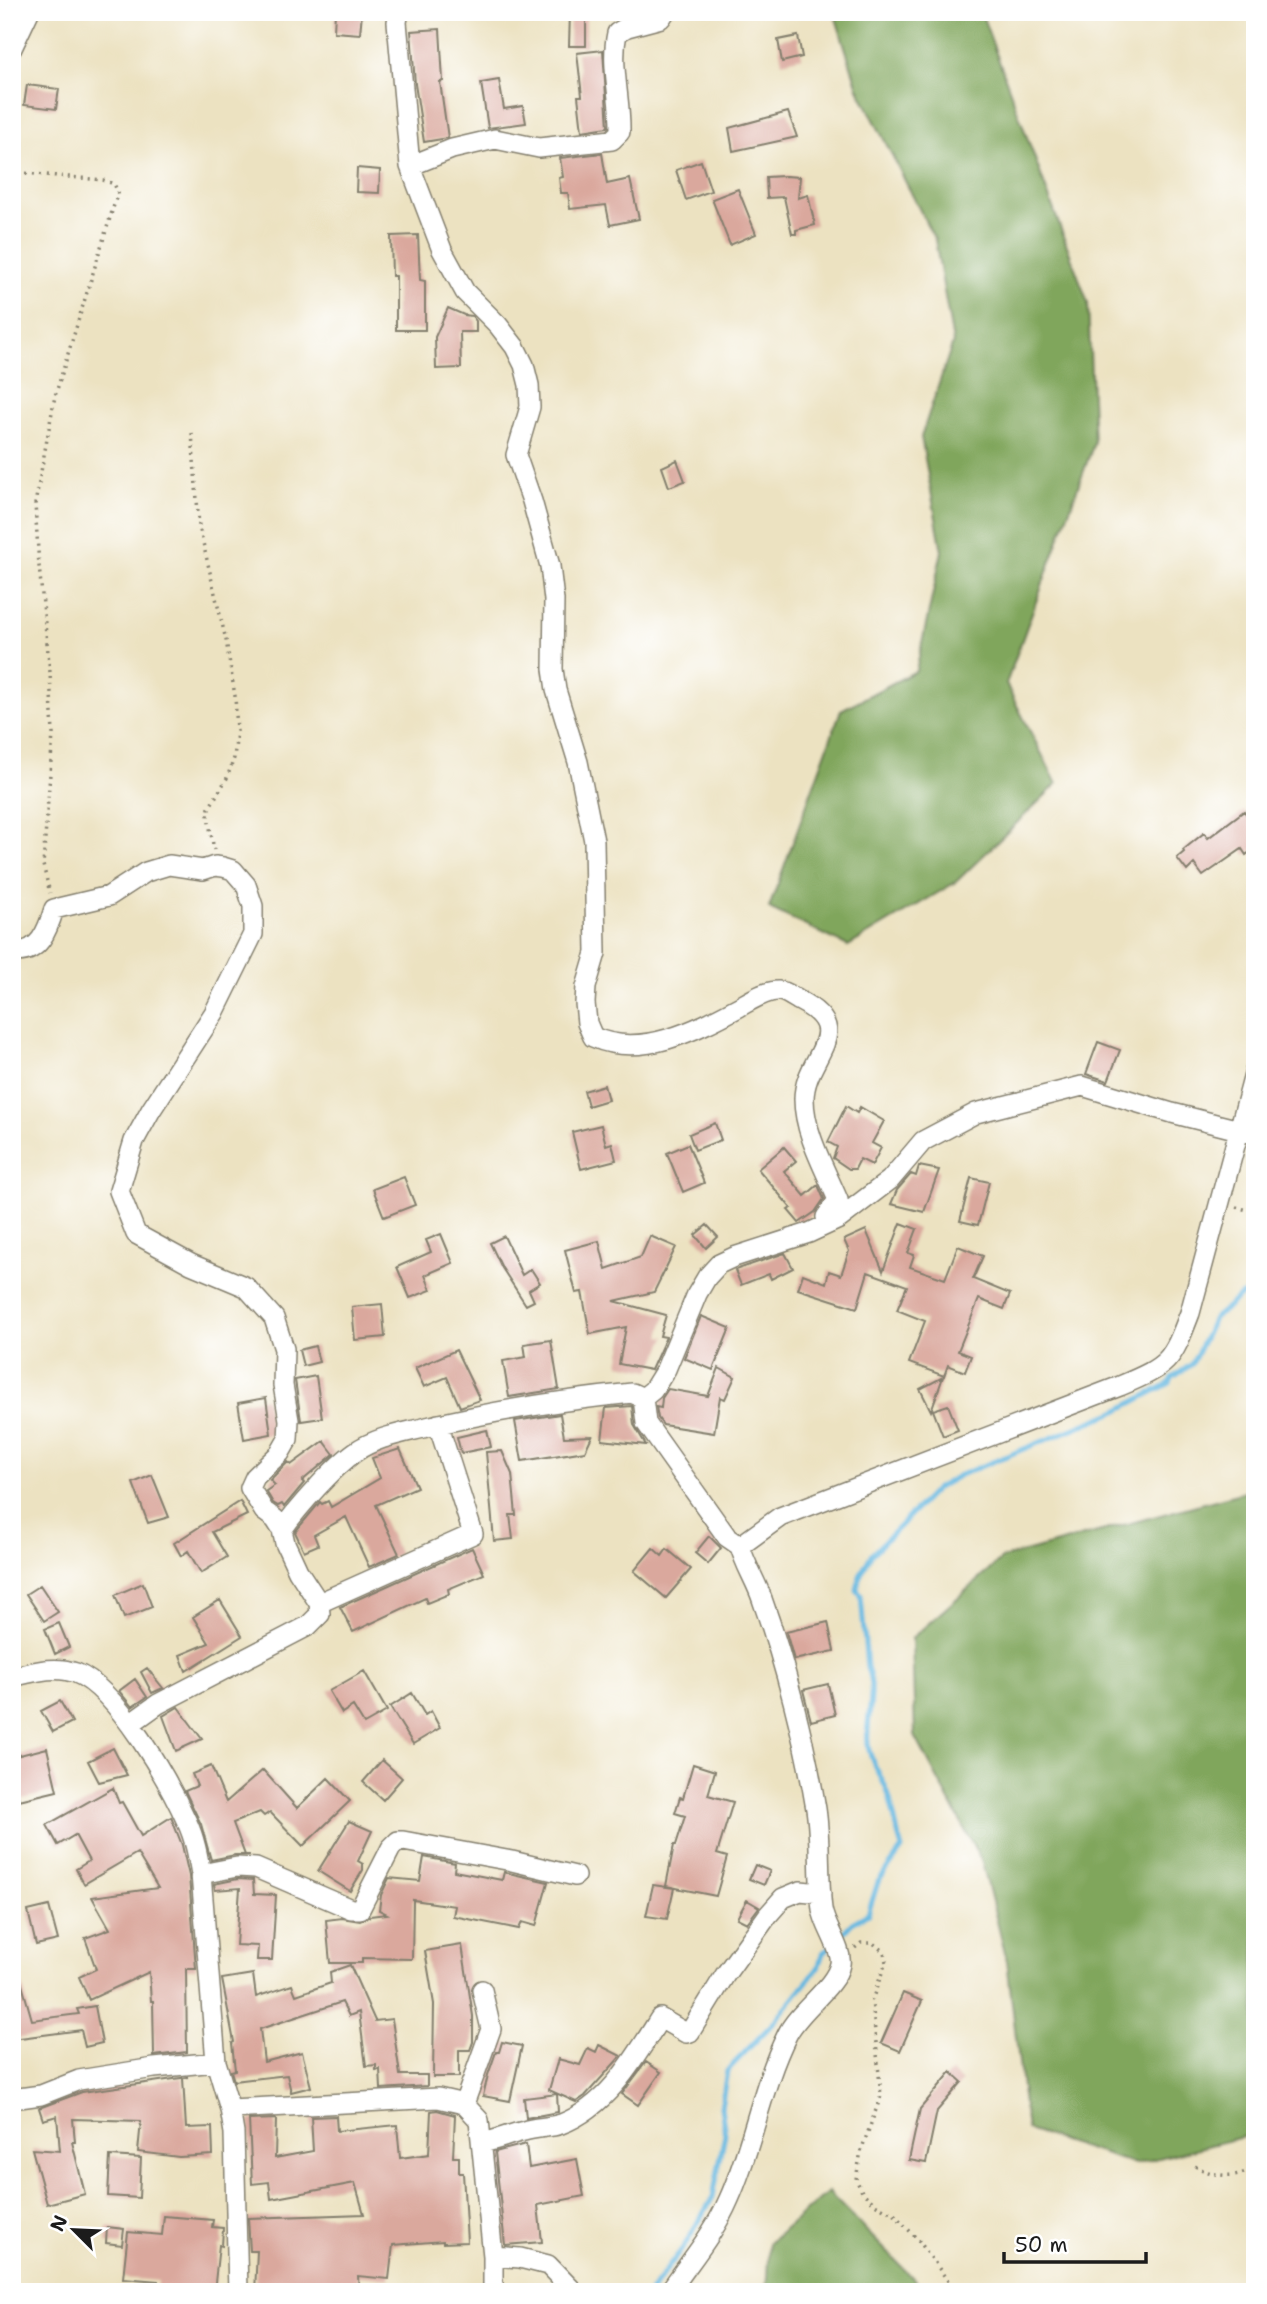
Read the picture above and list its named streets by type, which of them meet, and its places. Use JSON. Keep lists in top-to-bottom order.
{
  "scale_bar": "50 m",
  "north": "top left"
}
